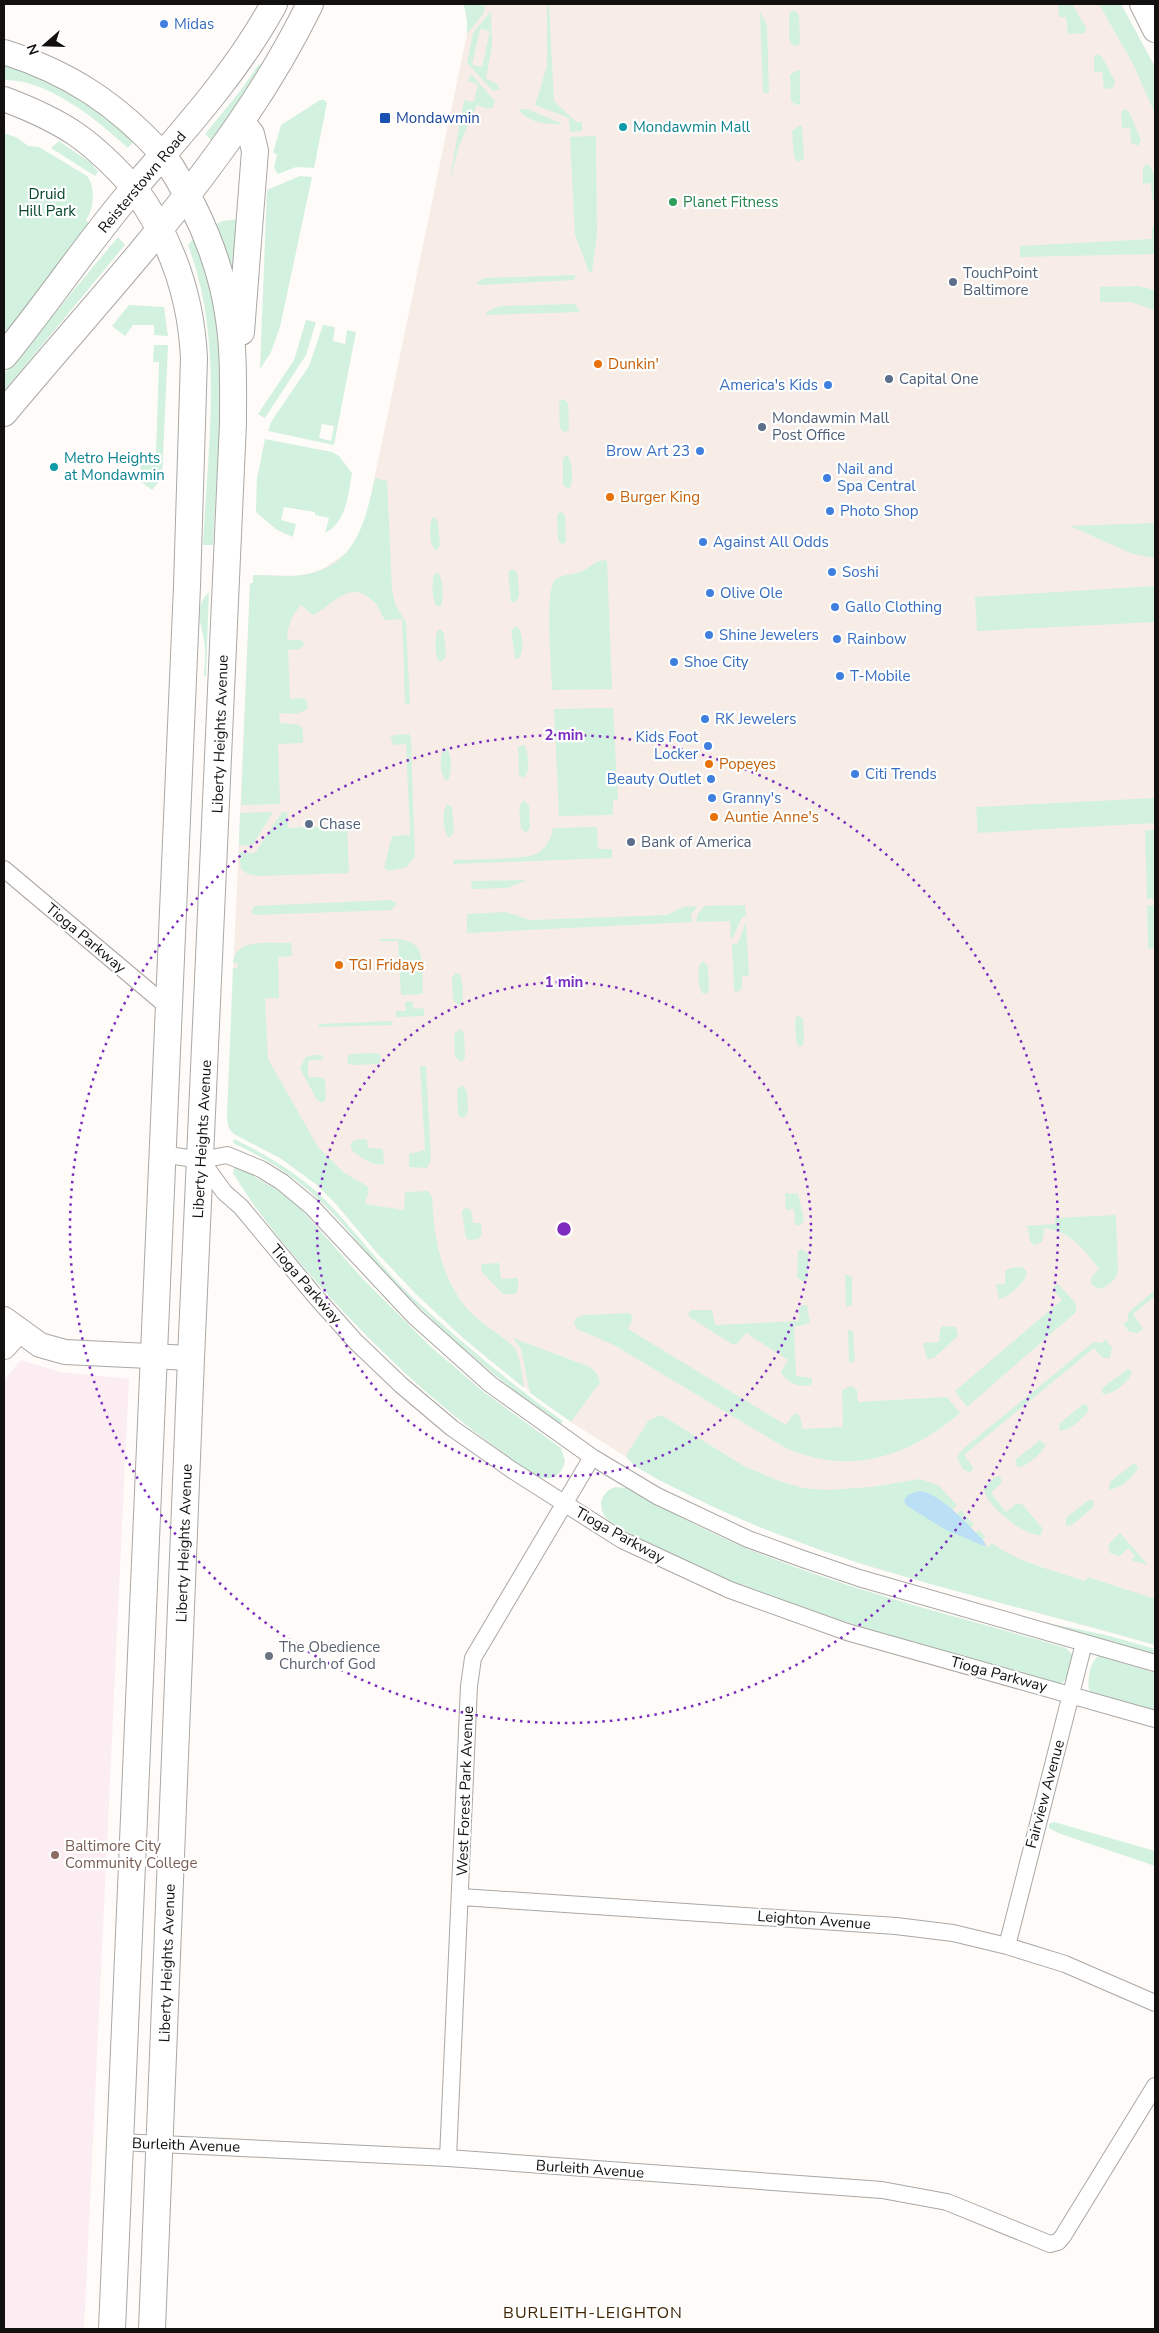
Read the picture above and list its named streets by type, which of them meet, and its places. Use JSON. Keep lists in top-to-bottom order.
{
  "streets": {
    "main road": ["Reisterstown Road", "Liberty Heights Avenue"],
    "street": [
      "Tioga Parkway",
      "West Forest Park Avenue",
      "Fairview Avenue",
      "Leighton Avenue",
      "Burleith Avenue"
    ]
  },
  "crossings": [
    ["Reisterstown Road", "Liberty Heights Avenue"],
    ["Liberty Heights Avenue", "Tioga Parkway"],
    ["Liberty Heights Avenue", "Burleith Avenue"],
    ["Tioga Parkway", "West Forest Park Avenue"],
    ["Tioga Parkway", "Fairview Avenue"],
    ["West Forest Park Avenue", "Leighton Avenue"],
    ["West Forest Park Avenue", "Burleith Avenue"],
    ["Fairview Avenue", "Leighton Avenue"]
  ],
  "districts": ["BURLEITH-LEIGHTON"],
  "parks": ["Druid Hill Park"],
  "places": {
    "other": [
      "Midas",
      "Mondawmin Mall",
      "Planet Fitness",
      "TouchPoint Baltimore",
      "Dunkin'",
      "Capital One",
      "America's Kids",
      "Mondawmin Mall Post Office",
      "Brow Art 23",
      "Metro Heights at Mondawmin",
      "Nail and Spa Central",
      "Burger King",
      "Photo Shop",
      "Against All Odds",
      "Soshi",
      "Olive Ole",
      "Gallo Clothing",
      "Shine Jewelers",
      "Rainbow",
      "Shoe City",
      "T-Mobile",
      "RK Jewelers",
      "Kids Foot Locker",
      "Popeyes",
      "Citi Trends",
      "Beauty Outlet",
      "Granny's",
      "Auntie Anne's",
      "Chase",
      "Bank of America",
      "TGI Fridays",
      "The Obedience Church of God",
      "Baltimore City Community College"
    ],
    "transit": ["Mondawmin"]
  },
  "north": "left",
  "rings": ["2 min", "1 min"]
}
